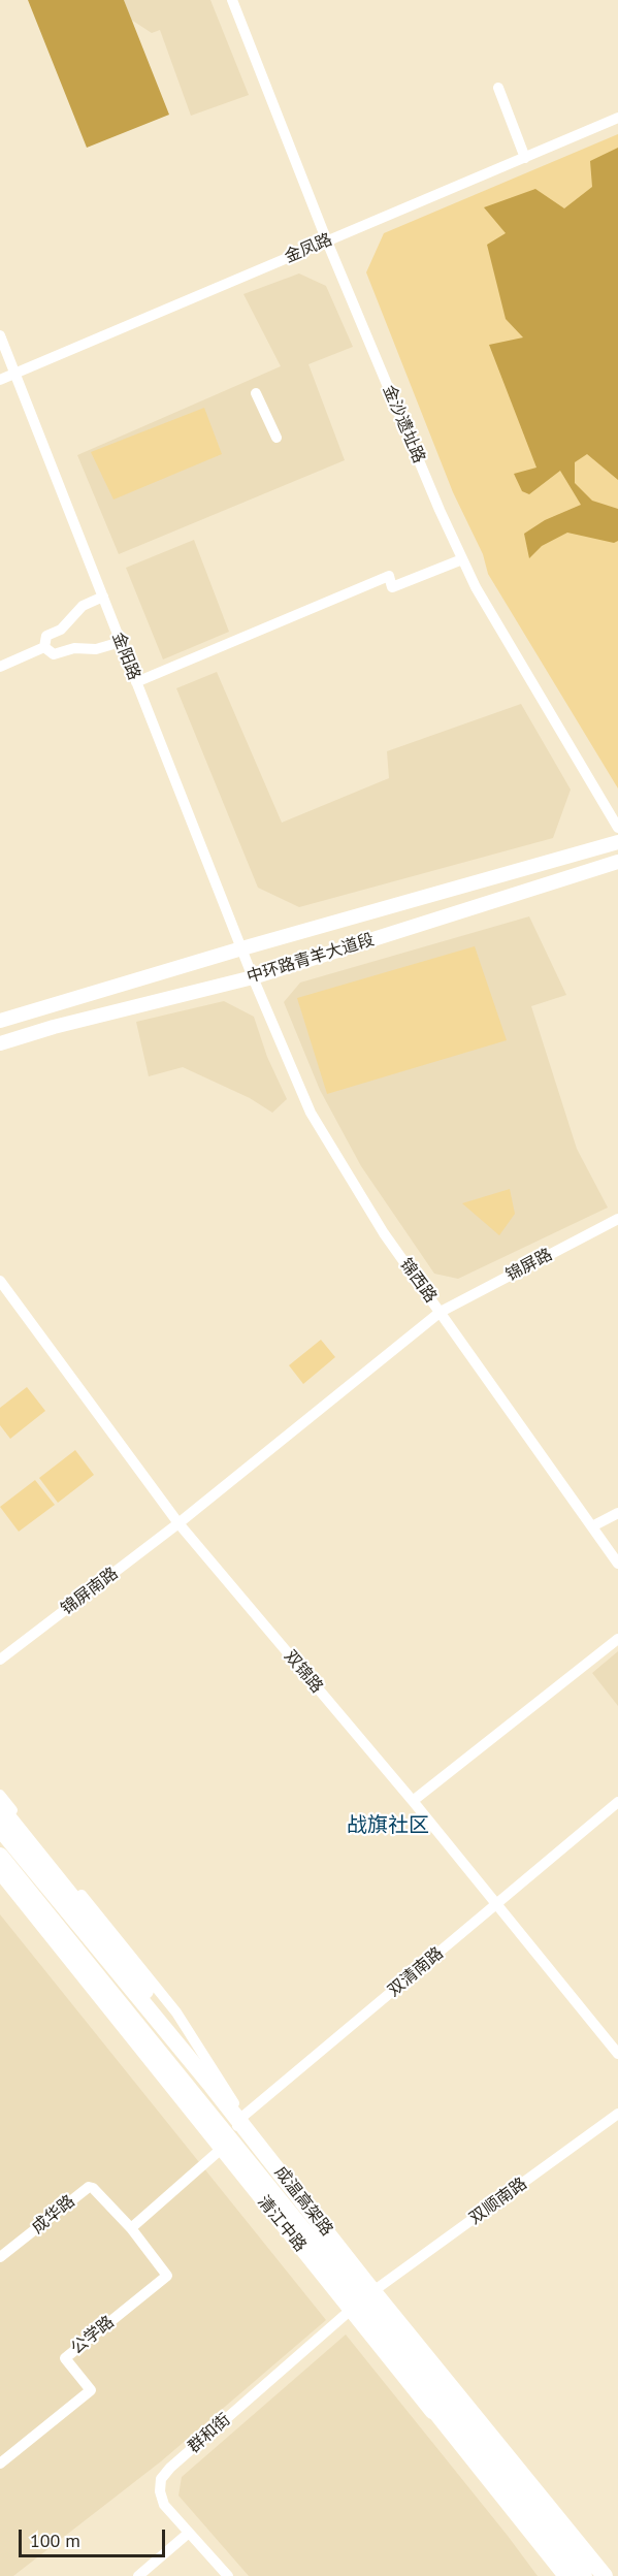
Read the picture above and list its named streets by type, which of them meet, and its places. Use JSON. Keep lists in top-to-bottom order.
{
  "streets": {
    "highway": ["成温高架路"],
    "main road": ["中环路青羊大道段", "清江中路"],
    "street": [
      "金凤路",
      "金沙遗址路",
      "金阳路",
      "锦屏路",
      "锦西路",
      "锦屏南路",
      "双锦路",
      "双清南路",
      "双顺南路",
      "成华路",
      "公学路",
      "群和街"
    ]
  },
  "crossings": [
    ["金凤路", "金沙遗址路"],
    ["金凤路", "金阳路"],
    ["金阳路", "中环路青羊大道段"],
    ["金阳路", "锦西路"],
    ["中环路青羊大道段", "锦西路"],
    ["锦屏路", "锦西路"],
    ["锦屏路", "锦屏南路"],
    ["锦屏路", "双锦路"],
    ["锦屏南路", "双锦路"],
    ["双锦路", "双清南路"],
    ["双清南路", "成华路"],
    ["双清南路", "清江中路"],
    ["双清南路", "公学路"],
    ["成华路", "公学路"],
    ["清江中路", "群和街"]
  ],
  "districts": ["战旗社区"],
  "scale_bar": "100 m"
}
